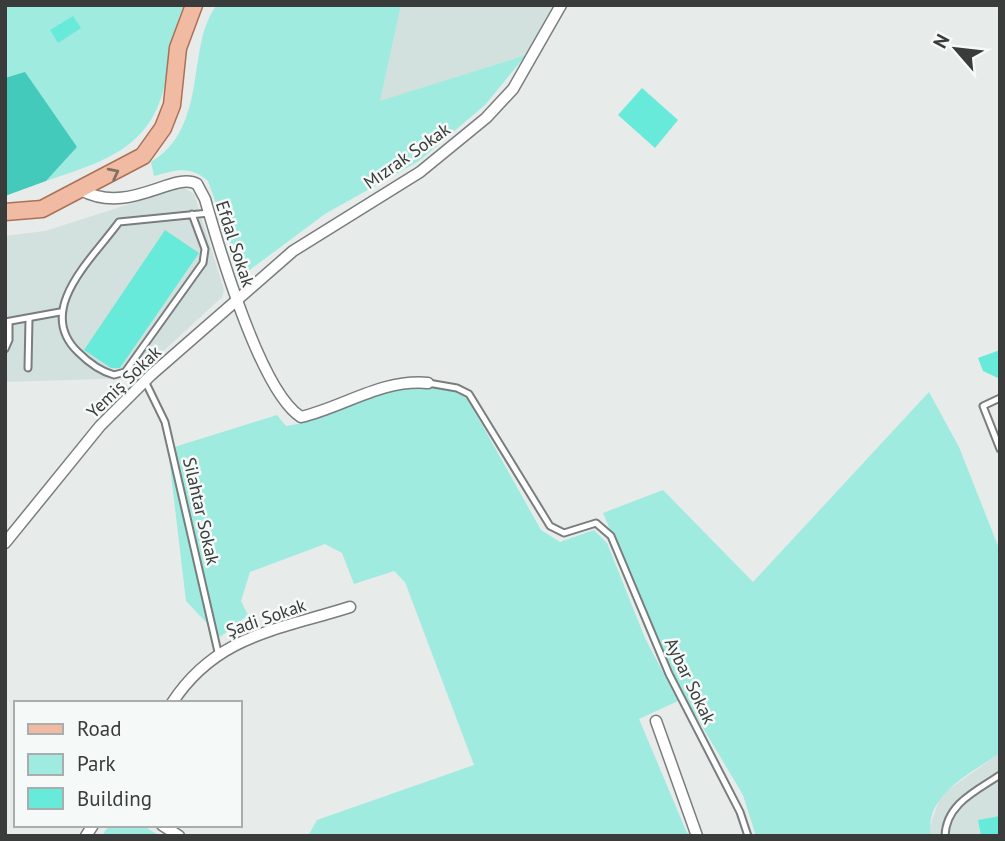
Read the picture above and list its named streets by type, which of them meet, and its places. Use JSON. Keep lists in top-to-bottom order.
{
  "streets": {
    "street": [
      "Mızrak Sokak",
      "Efdal Sokak",
      "Yemiş Sokak",
      "Şadi Sokak"
    ],
    "lane": ["Silahtar Sokak", "Aybar Sokak"]
  },
  "crossings": [
    ["Mızrak Sokak", "Efdal Sokak"],
    ["Mızrak Sokak", "Yemiş Sokak"],
    ["Efdal Sokak", "Yemiş Sokak"],
    ["Efdal Sokak", "Aybar Sokak"],
    ["Yemiş Sokak", "Silahtar Sokak"],
    ["Silahtar Sokak", "Şadi Sokak"]
  ],
  "legend": ["Road", "Park", "Building"],
  "north": "top left"
}
